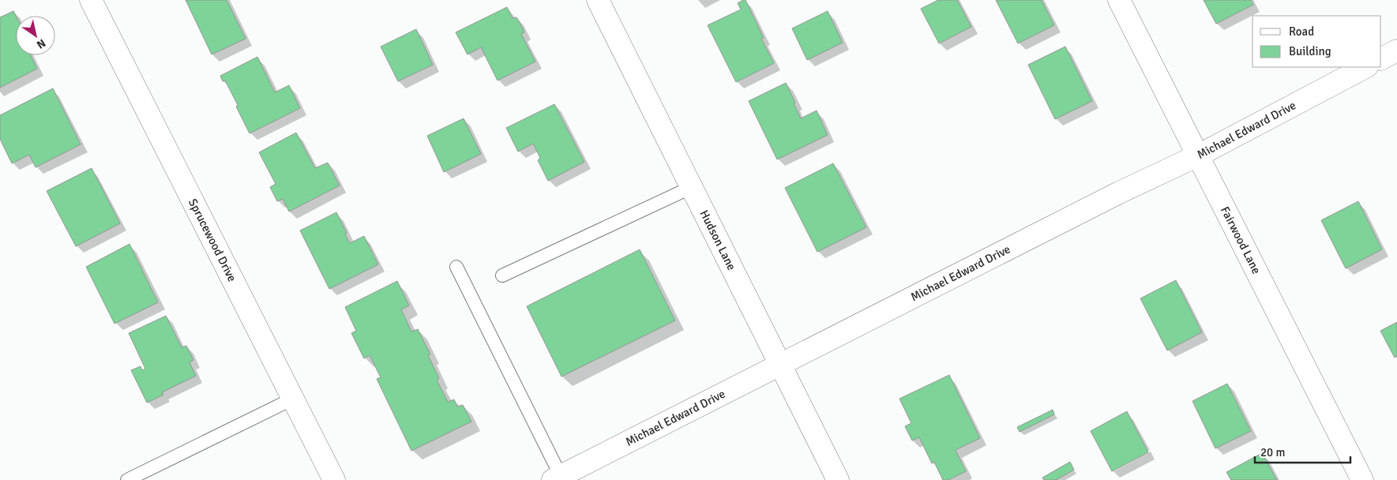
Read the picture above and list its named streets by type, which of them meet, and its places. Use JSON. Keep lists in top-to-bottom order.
{
  "streets": {
    "street": [
      "Michael Edward Drive",
      "Sprucewood Drive",
      "Hudson Lane",
      "Fairwood Lane"
    ]
  },
  "crossings": [
    ["Michael Edward Drive", "Hudson Lane"],
    ["Michael Edward Drive", "Fairwood Lane"]
  ],
  "legend": ["Road", "Building"],
  "scale_bar": "20 m",
  "north": "bottom right"
}
